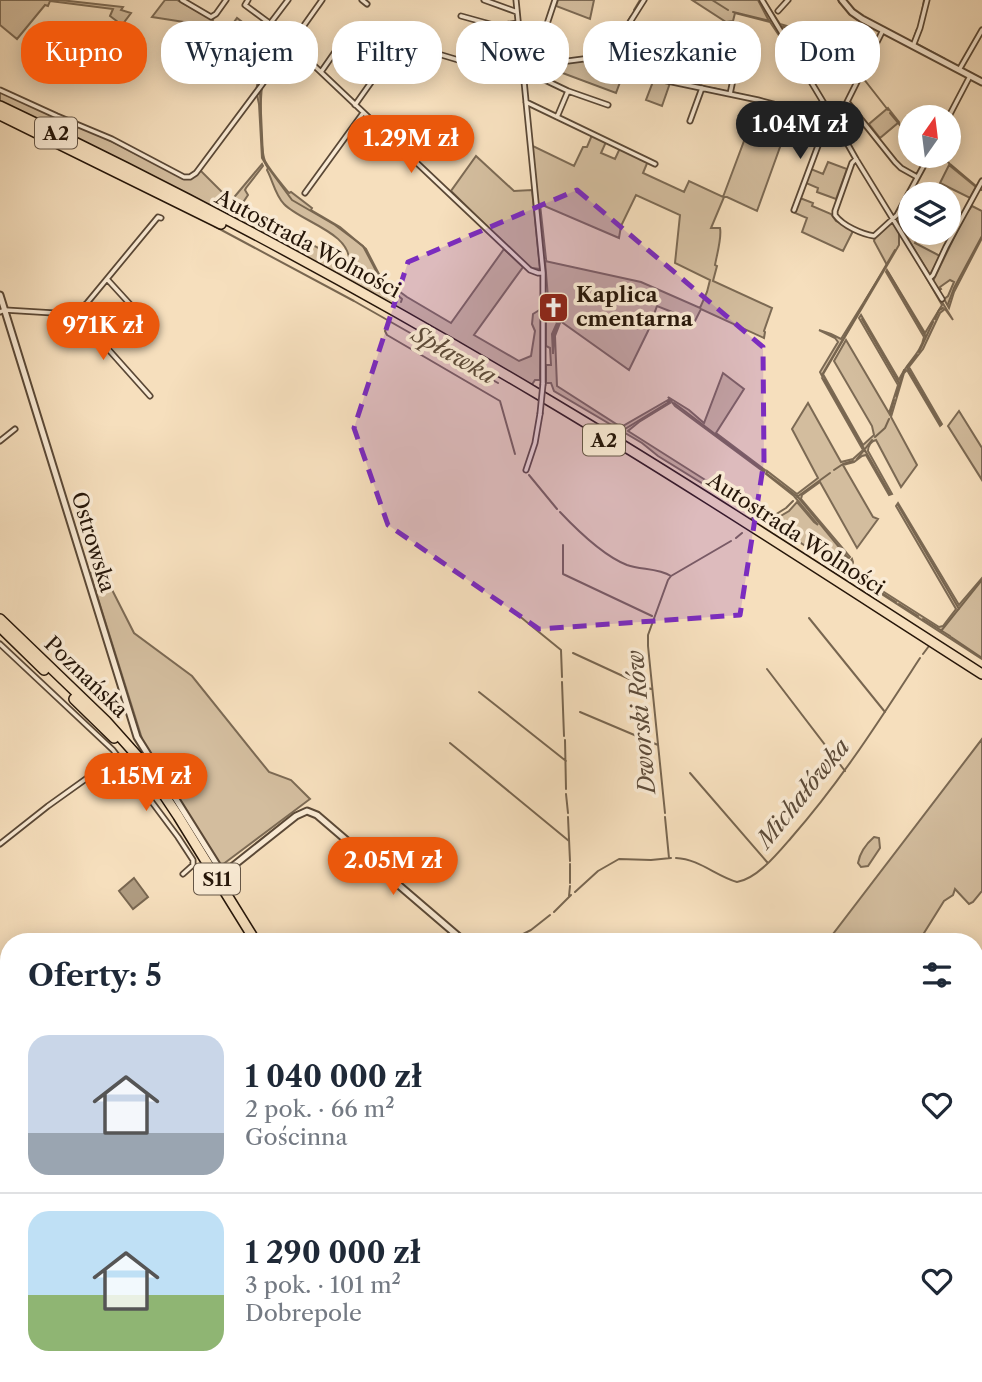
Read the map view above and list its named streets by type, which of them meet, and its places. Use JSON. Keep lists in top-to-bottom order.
{
  "streets": {
    "highway": [
      "A2",
      "Autostrada Wolności",
      "Poznańska",
      "S11"
    ],
    "street": ["Ostrowska"]
  },
  "water": ["Spławka", "Dworski Rów", "Michałówka"],
  "places": {
    "church": ["Kaplica cmentarna"]
  },
  "north": "top",
  "page": {
    "chip": [
      "Kupno",
      "Wynajem",
      "Filtry",
      "Nowe",
      "Mieszkanie",
      "Dom"
    ],
    "price": [
      "1.04M zł",
      "1.29M zł",
      "971K zł",
      "1.15M zł",
      "2.05M zł"
    ],
    "heading": "Oferty: 5",
    "list": [
      {
        "name": "1 040 000 zł",
        "note": "2 pok. · 66 m² · Gościnna"
      },
      {
        "name": "1 290 000 zł",
        "note": "3 pok. · 101 m² · Dobrepole"
      }
    ]
  }
}
